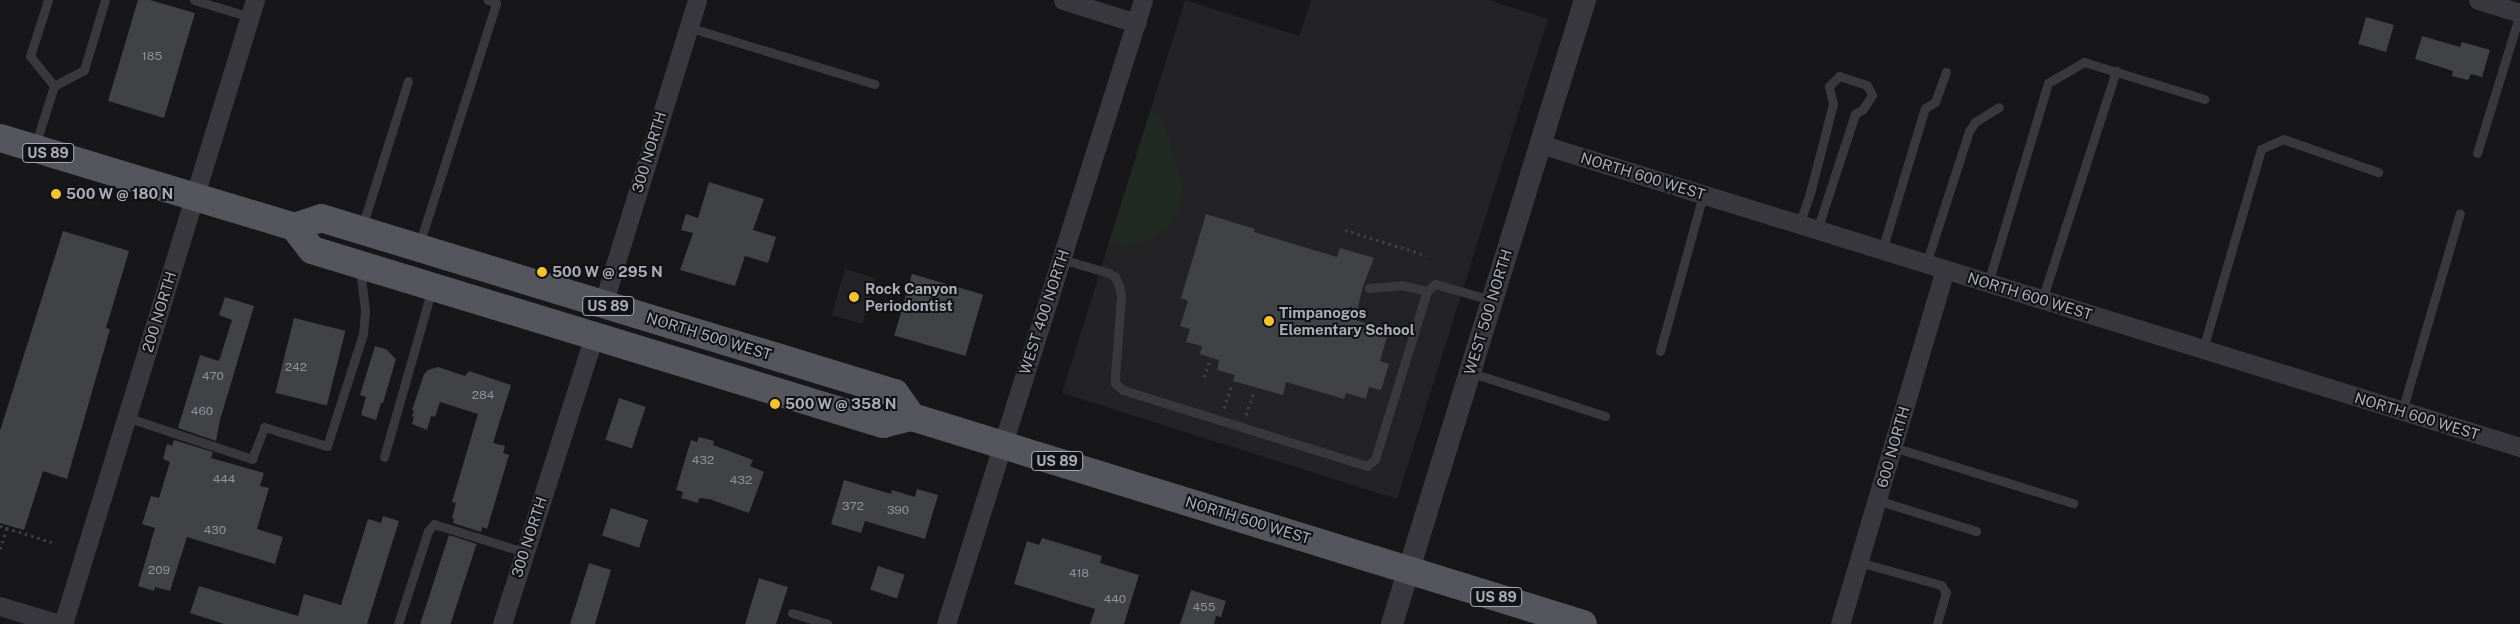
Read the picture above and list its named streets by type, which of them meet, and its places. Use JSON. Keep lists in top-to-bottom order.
{
  "streets": {
    "main road": ["US 89", "NORTH 500 WEST"],
    "street": [
      "300 NORTH",
      "NORTH 600 WEST",
      "200 NORTH",
      "WEST 400 NORTH",
      "WEST 500 NORTH",
      "600 NORTH"
    ]
  },
  "crossings": [
    ["300 NORTH", "US 89"],
    ["300 NORTH", "NORTH 500 WEST"],
    ["US 89", "200 NORTH"],
    ["US 89", "NORTH 500 WEST"],
    ["NORTH 600 WEST", "WEST 500 NORTH"],
    ["NORTH 600 WEST", "600 NORTH"],
    ["WEST 400 NORTH", "NORTH 500 WEST"],
    ["WEST 500 NORTH", "NORTH 500 WEST"]
  ],
  "places": [
    "500 W @ 180 N",
    "500 W @ 295 N",
    "Rock Canyon Periodontist",
    "Timpanogos Elementary School",
    "500 W @ 358 N"
  ],
  "house_numbers": [
    "185",
    "242",
    "470",
    "284",
    "460",
    "432",
    "444",
    "432",
    "372",
    "390",
    "430",
    "209",
    "418",
    "440",
    "455"
  ]
}
